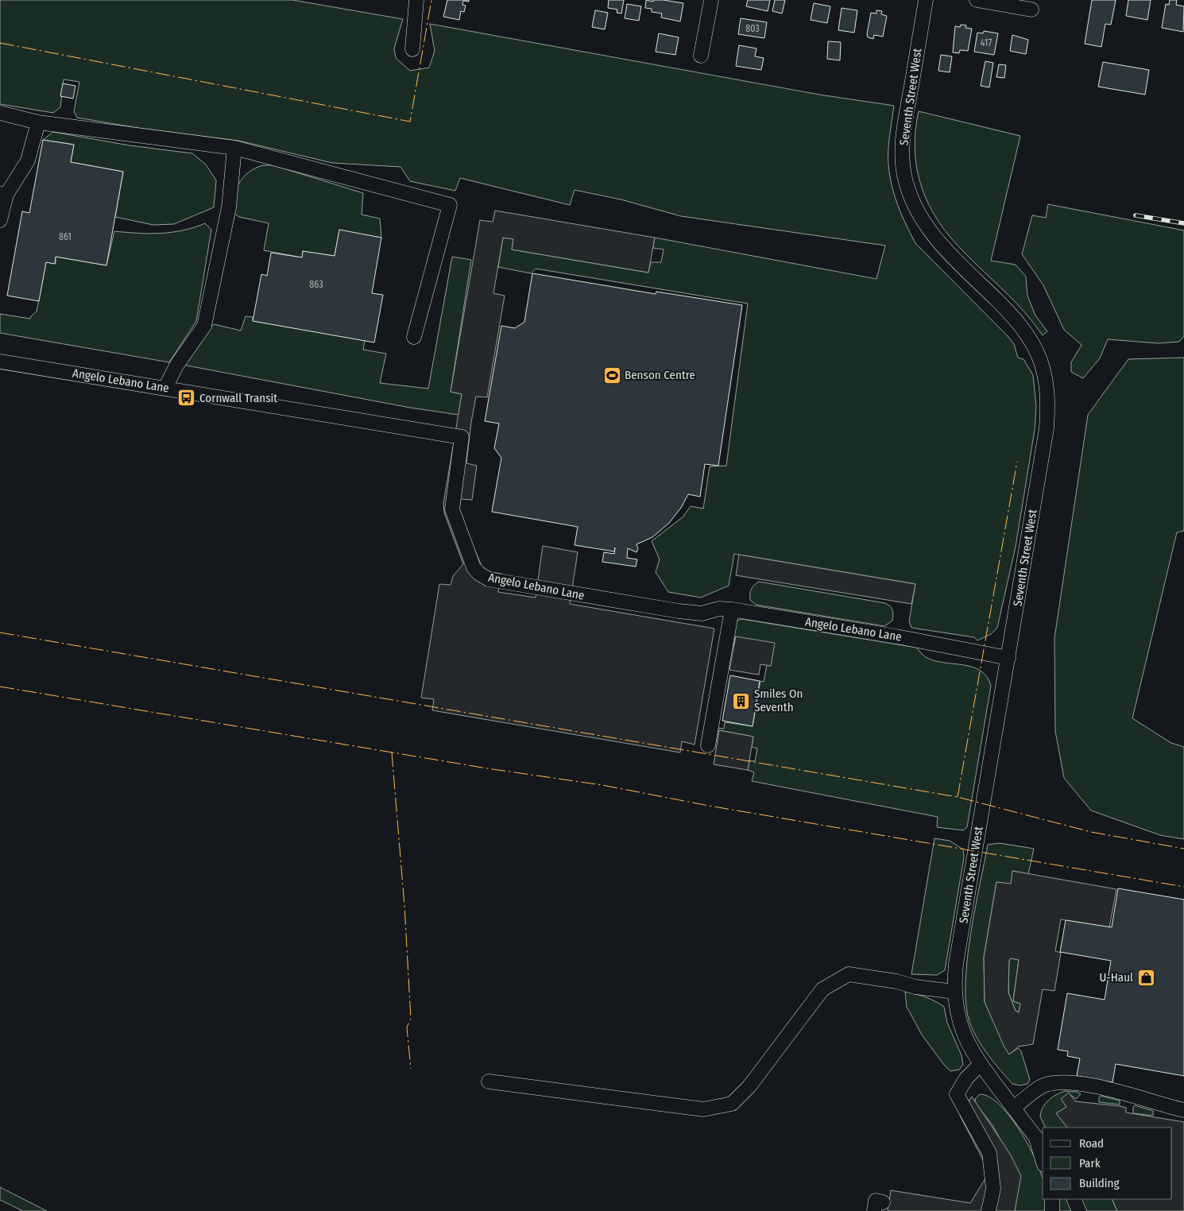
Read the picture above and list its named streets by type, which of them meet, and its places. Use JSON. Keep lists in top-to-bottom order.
{
  "streets": {
    "street": ["Seventh Street West", "Angelo Lebano Lane"]
  },
  "crossings": [
    ["Seventh Street West", "Angelo Lebano Lane"]
  ],
  "places": {
    "sports": ["Benson Centre"],
    "bus stop": ["Cornwall Transit"],
    "building": ["Smiles On Seventh"],
    "shop": ["U-Haul"]
  },
  "house_numbers": [
    "803",
    "417",
    "861",
    "863"
  ],
  "legend": ["Road", "Park", "Building"]
}
